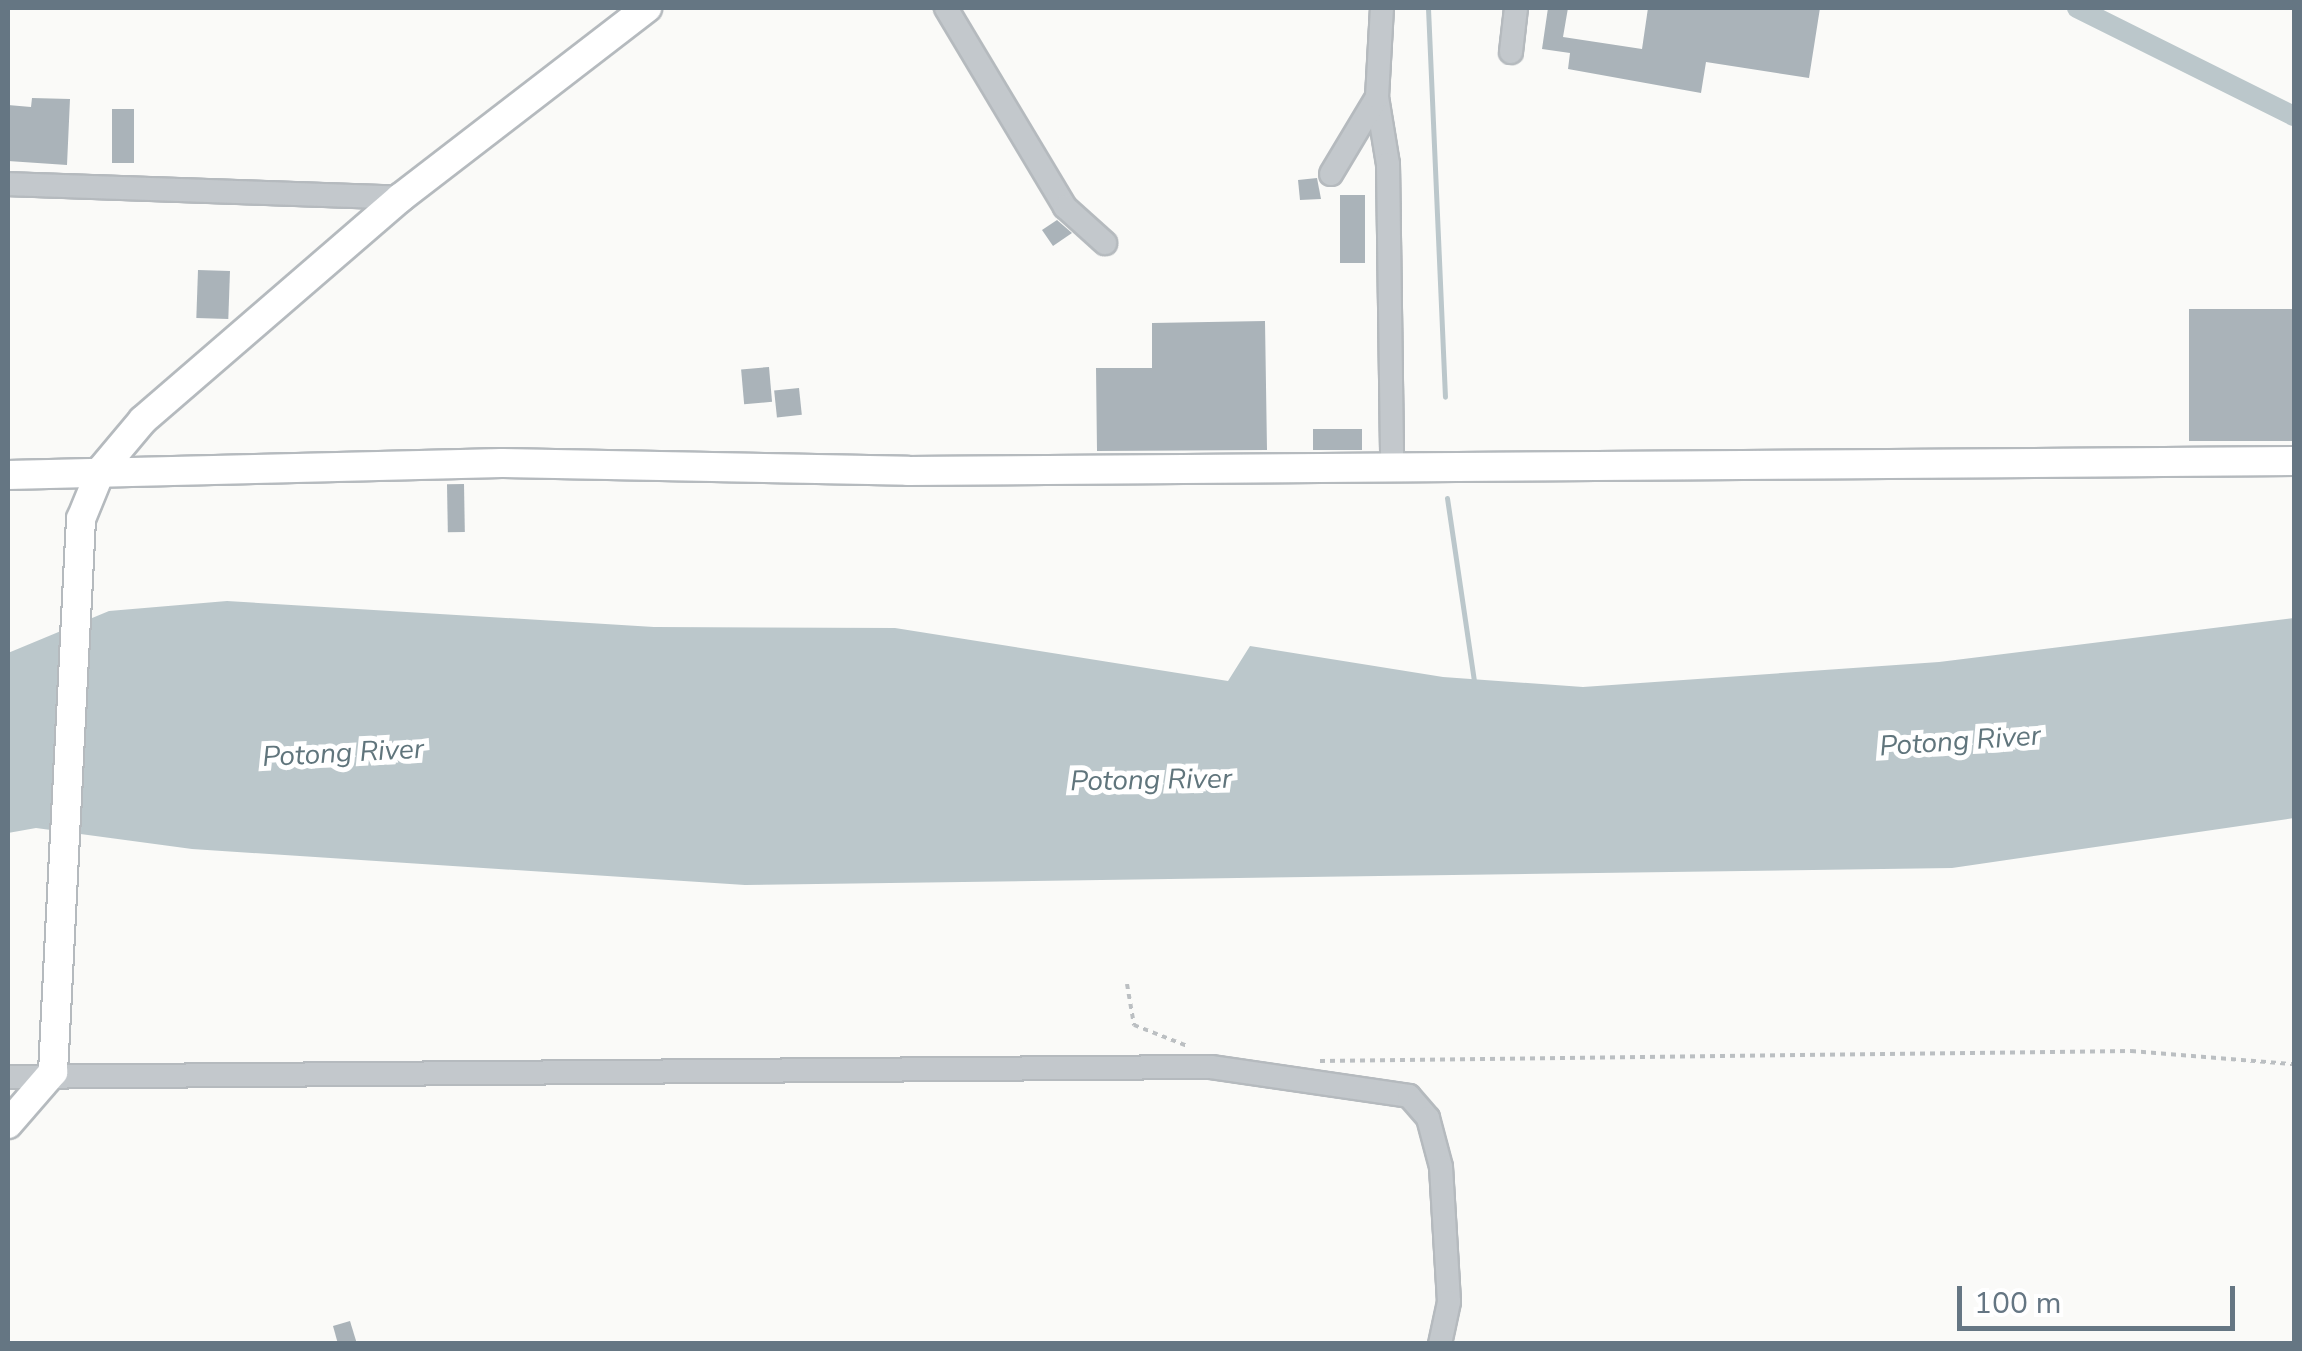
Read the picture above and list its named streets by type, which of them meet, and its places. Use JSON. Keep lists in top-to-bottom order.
{
  "water": ["Potong River"],
  "scale_bar": "100 m"
}
